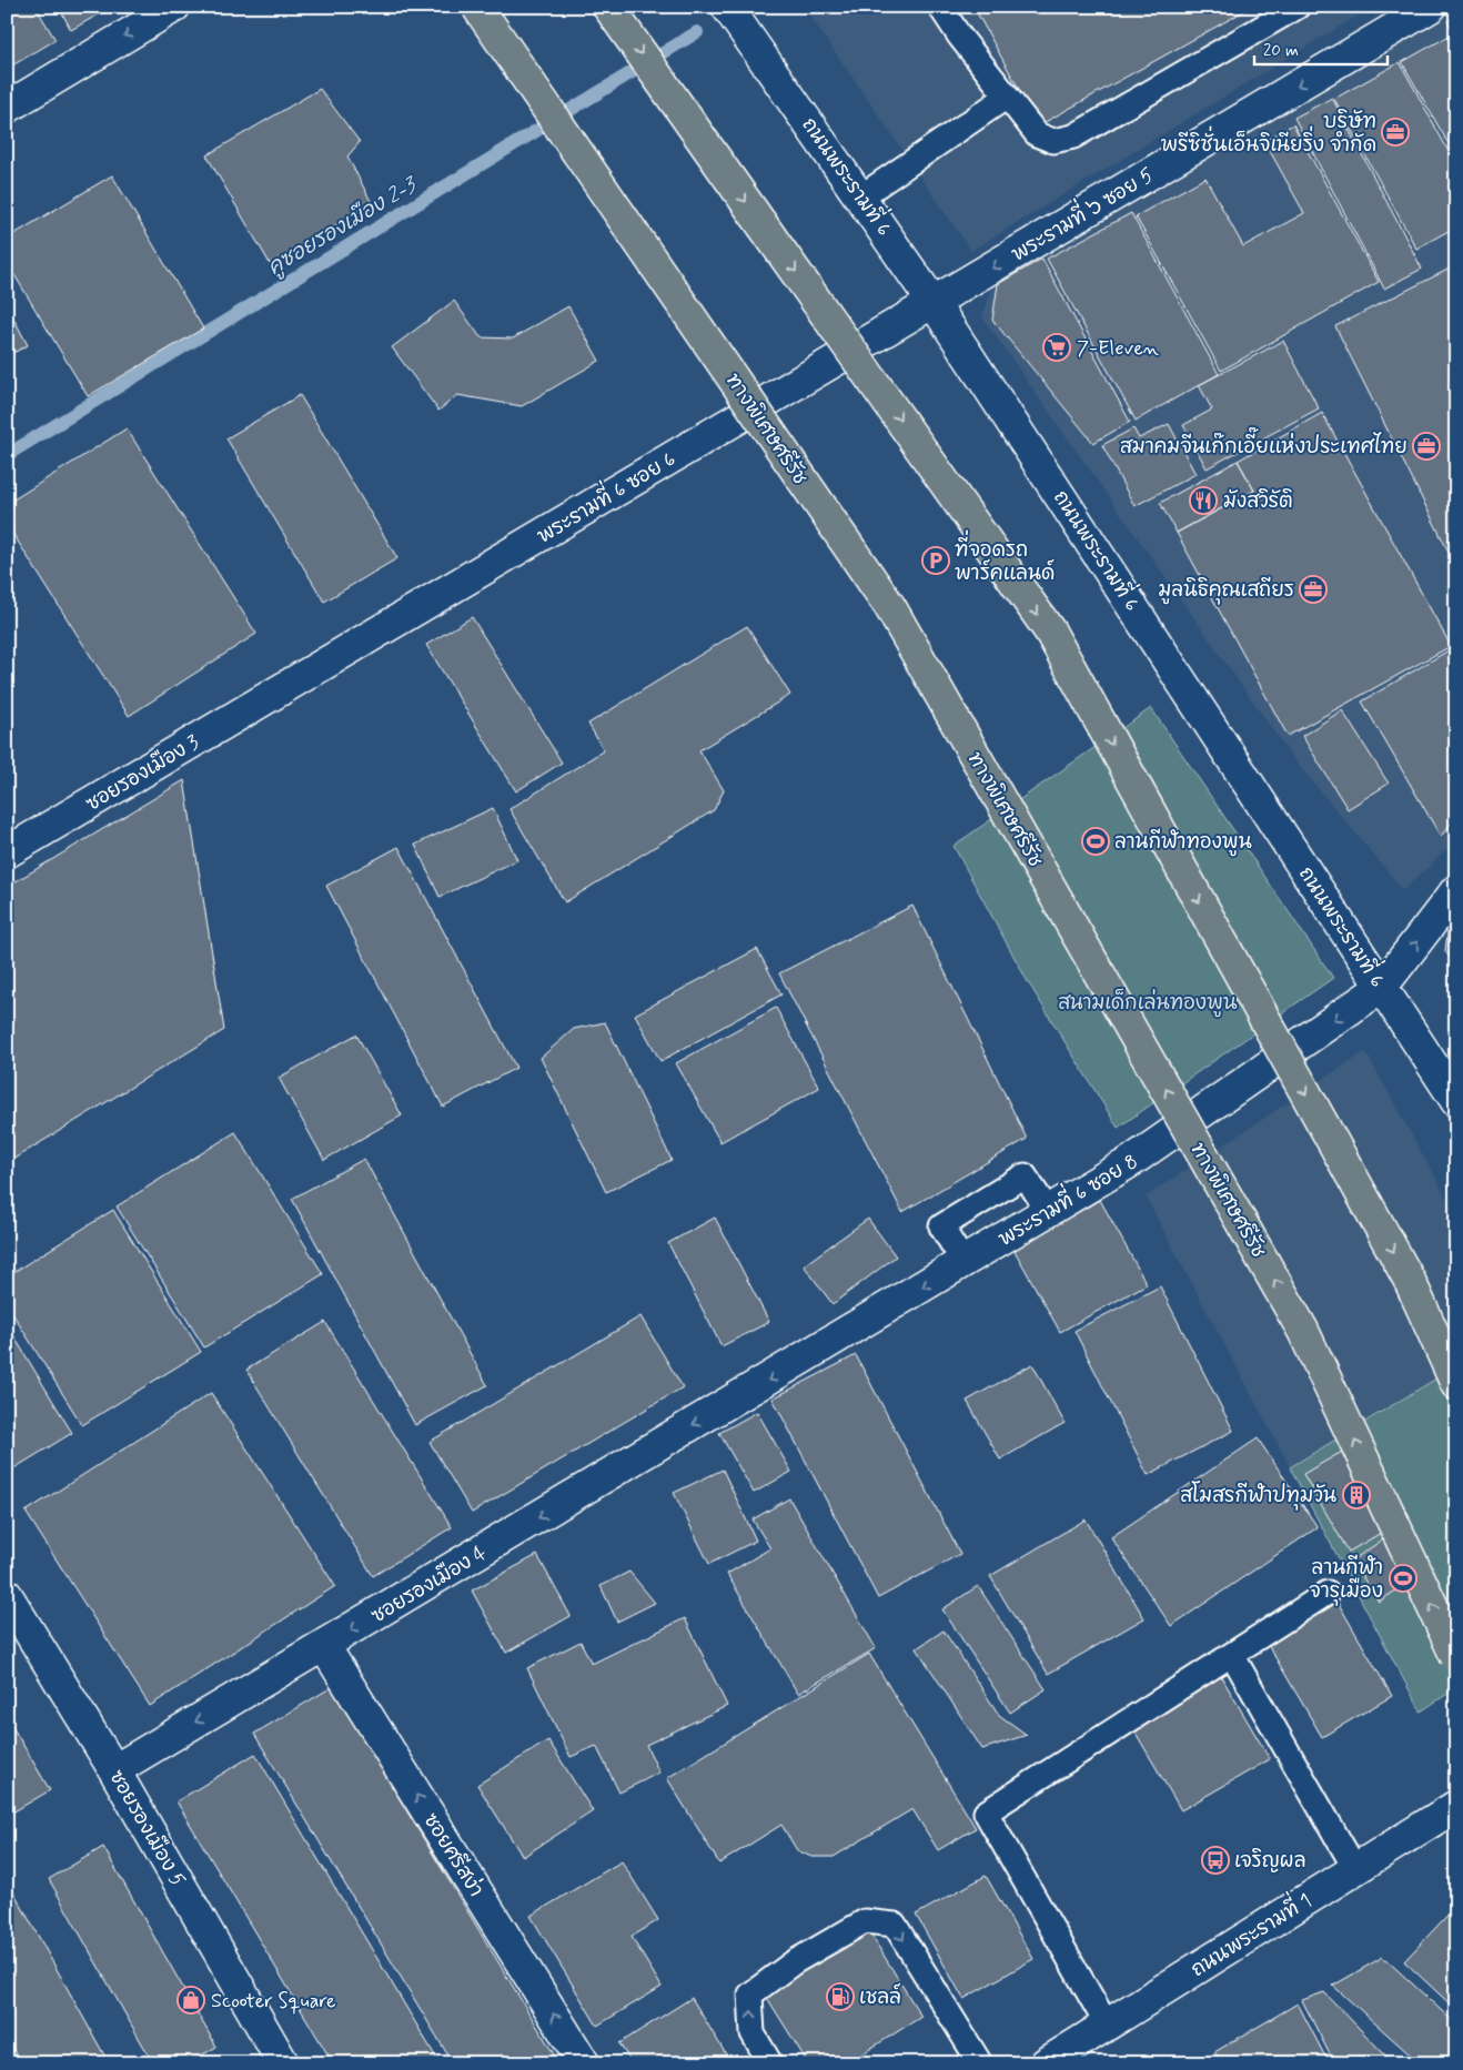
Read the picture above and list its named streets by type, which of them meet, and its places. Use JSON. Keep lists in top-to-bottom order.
{
  "streets": {
    "highway": ["ทางพิเศษศรีรัช"],
    "street": [
      "ถนนพระรามที่ 6",
      "พระรามที่ ๖ ซอย 5",
      "พระรามที่ 6 ซอย 6",
      "ซอยรองเมือง 3",
      "พระรามที่ 6 ซอย 8",
      "ซอยรองเมือง 4",
      "ซอยรองเมือง 5",
      "ซอยศรีสง่า",
      "ถนนพระรามที่ 1"
    ]
  },
  "crossings": [
    ["ถนนพระรามที่ 6", "พระรามที่ ๖ ซอย 5"],
    ["ถนนพระรามที่ 6", "พระรามที่ 6 ซอย 6"],
    ["ถนนพระรามที่ 6", "พระรามที่ 6 ซอย 8"],
    ["พระรามที่ ๖ ซอย 5", "พระรามที่ 6 ซอย 6"],
    ["พระรามที่ 6 ซอย 6", "ซอยรองเมือง 3"],
    ["พระรามที่ 6 ซอย 8", "ซอยรองเมือง 4"],
    ["ซอยรองเมือง 4", "ซอยรองเมือง 5"],
    ["ซอยรองเมือง 4", "ซอยศรีสง่า"]
  ],
  "one_way": [
    "พระรามที่ ๖ ซอย 5",
    "พระรามที่ 6 ซอย 8",
    "ซอยรองเมือง 4",
    "ซอยศรีสง่า"
  ],
  "water": ["คูซอยรองเมือง 2-3"],
  "parks": ["สนามเด็กเล่นทองพูน"],
  "places": {
    "office": ["บริษัท พรีซิชั่นเอ็นจิเนียริ่ง จำกัด", "สมาคมจีนเก๊กเอี๊ยแห่งประเทศไทย", "มูลนิธิคุณเสถียร"],
    "supermarket": ["7-Eleven"],
    "restaurant": ["มังสวิรัติ"],
    "parking": ["ที่จอดรถ พาร์คแลนด์"],
    "sports": ["ลานกีฬาทองพูน", "ลานกีฬา จารุเมือง"],
    "building": ["สโมสรกีฬาปทุมวัน"],
    "bus stop": ["เจริญผล"],
    "fuel station": ["เชลล์"],
    "shop": ["Scooter Square"]
  },
  "scale_bar": "20 m"
}
